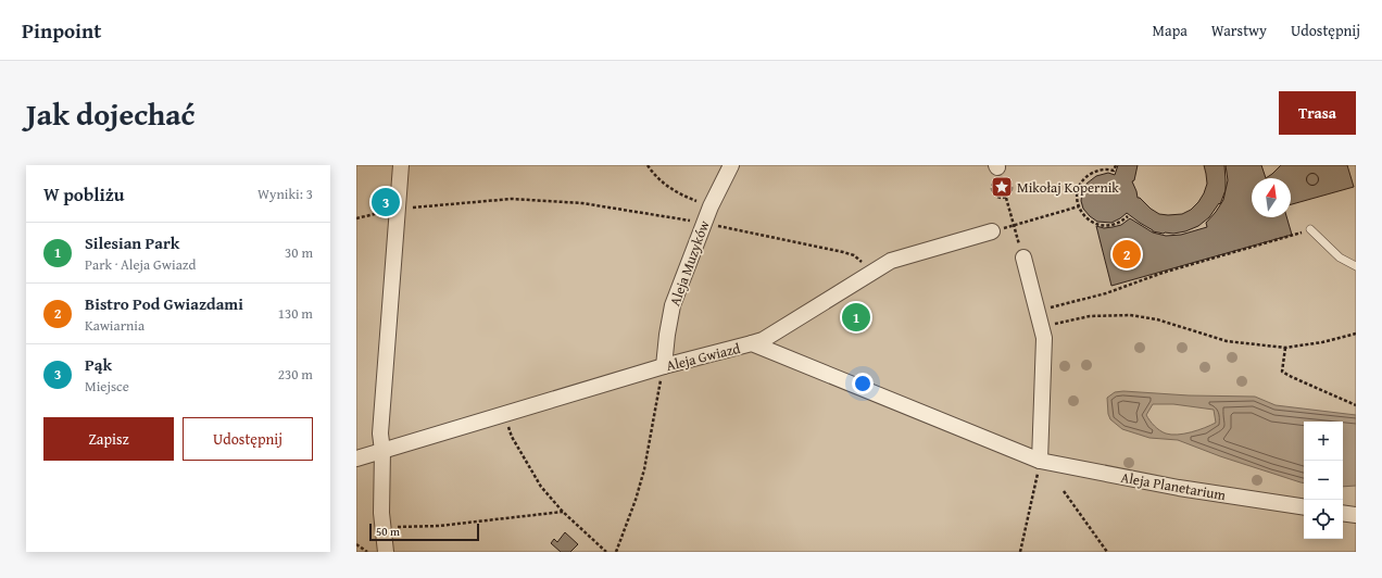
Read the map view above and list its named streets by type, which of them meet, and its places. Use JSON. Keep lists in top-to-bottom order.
{
  "streets": {
    "street": ["Aleja Muzyków", "Aleja Gwiazd", "Aleja Planetarium"]
  },
  "crossings": [
    ["Aleja Muzyków", "Aleja Gwiazd"],
    ["Aleja Gwiazd", "Aleja Planetarium"]
  ],
  "places": {
    "place": ["Mikołaj Kopernik"]
  },
  "scale_bar": "50 m",
  "north": "top",
  "page": {
    "header": "Pinpoint",
    "nav": ["Mapa", "Warstwy", "Udostępnij"],
    "title": "Jak dojechać",
    "buttons": [
      "Trasa",
      ["Zapisz", "Udostępnij"]
    ],
    "heading": ["W pobliżu", "Wyniki: 3"],
    "pins": ["3", "2", "1"],
    "list": [
      {
        "mark": "1",
        "name": "Silesian Park",
        "note": "Park · Aleja Gwiazd",
        "value": "30 m"
      },
      {
        "mark": "2",
        "name": "Bistro Pod Gwiazdami",
        "note": "Kawiarnia",
        "value": "130 m"
      },
      {
        "mark": "3",
        "name": "Pąk",
        "note": "Miejsce",
        "value": "230 m"
      }
    ],
    "map_buttons": ["+", "−"],
    "scale": "50 m"
  }
}
